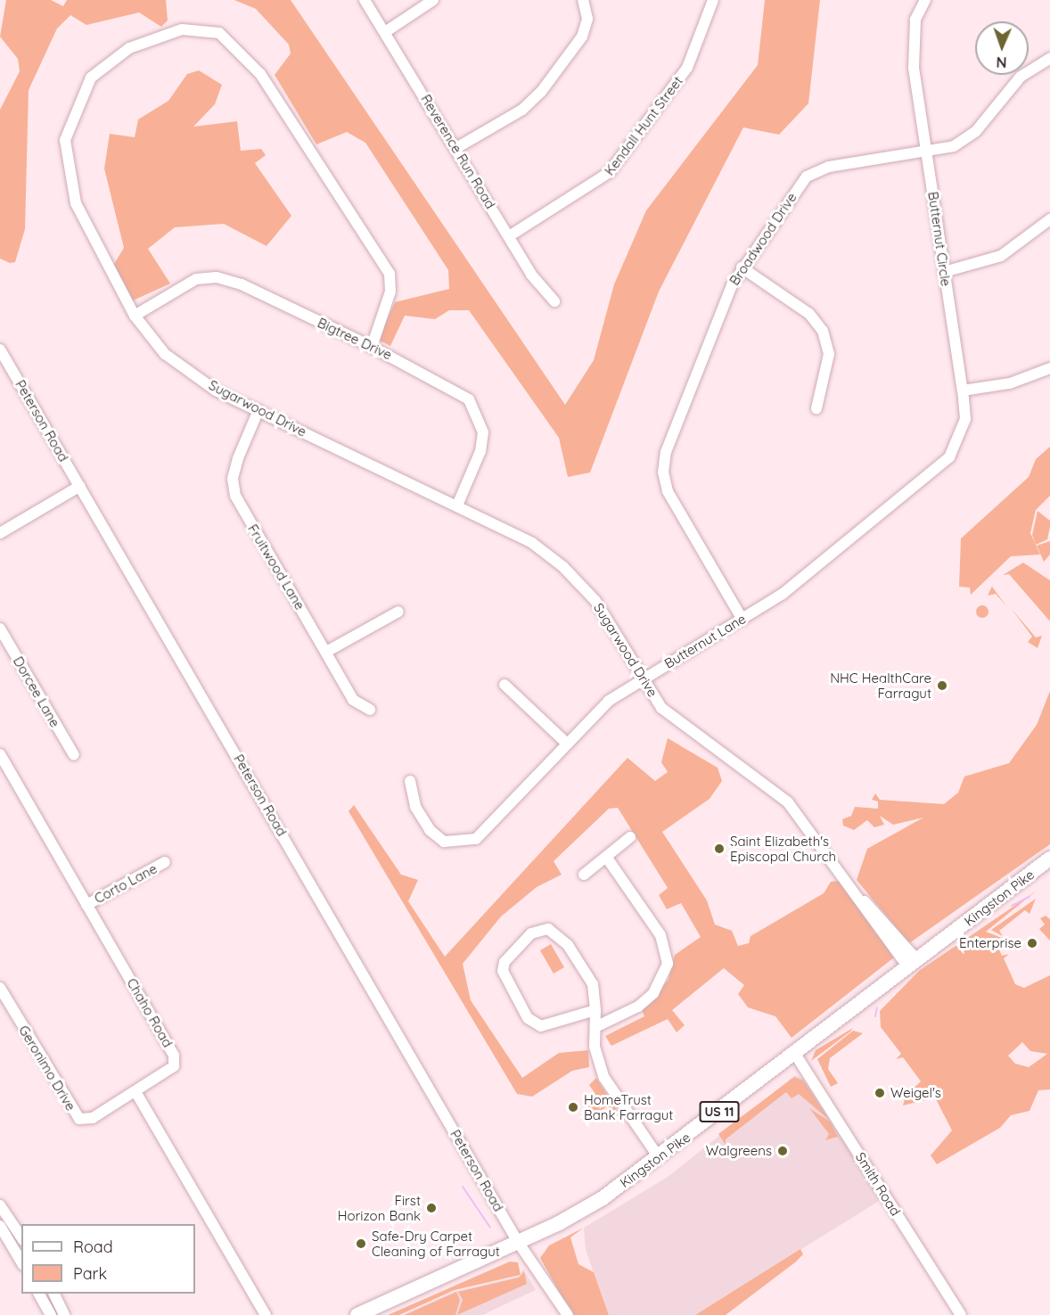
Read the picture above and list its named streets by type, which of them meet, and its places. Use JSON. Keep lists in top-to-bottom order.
{
  "streets": {
    "main road": ["Kingston Pike", "US 11"],
    "street": [
      "Kendall Hunt Street",
      "Reverence Run Road",
      "Broadwood Drive",
      "Butternut Circle",
      "Bigtree Drive",
      "Sugarwood Drive",
      "Peterson Road",
      "Fruitwood Lane",
      "Butternut Lane",
      "Dorcee Lane",
      "Corto Lane",
      "Chaho Road",
      "Geronimo Drive",
      "Smith Road"
    ]
  },
  "crossings": [
    ["Kendall Hunt Street", "Reverence Run Road"],
    ["Broadwood Drive", "Butternut Circle"],
    ["Broadwood Drive", "Butternut Lane"],
    ["Butternut Circle", "Butternut Lane"],
    ["Bigtree Drive", "Sugarwood Drive"],
    ["Sugarwood Drive", "Fruitwood Lane"],
    ["Sugarwood Drive", "Butternut Lane"],
    ["Sugarwood Drive", "Kingston Pike"],
    ["Peterson Road", "Kingston Pike"],
    ["Corto Lane", "Chaho Road"],
    ["Kingston Pike", "Smith Road"],
    ["Chaho Road", "Geronimo Drive"]
  ],
  "places": [
    "NHC HealthCare Farragut",
    "Saint Elizabeth's Episcopal Church",
    "Enterprise",
    "Weigel's",
    "HomeTrust Bank Farragut",
    "Walgreens",
    "First Horizon Bank",
    "Safe-Dry Carpet Cleaning of Farragut"
  ],
  "legend": ["Road", "Park"],
  "north": "bottom"
}
